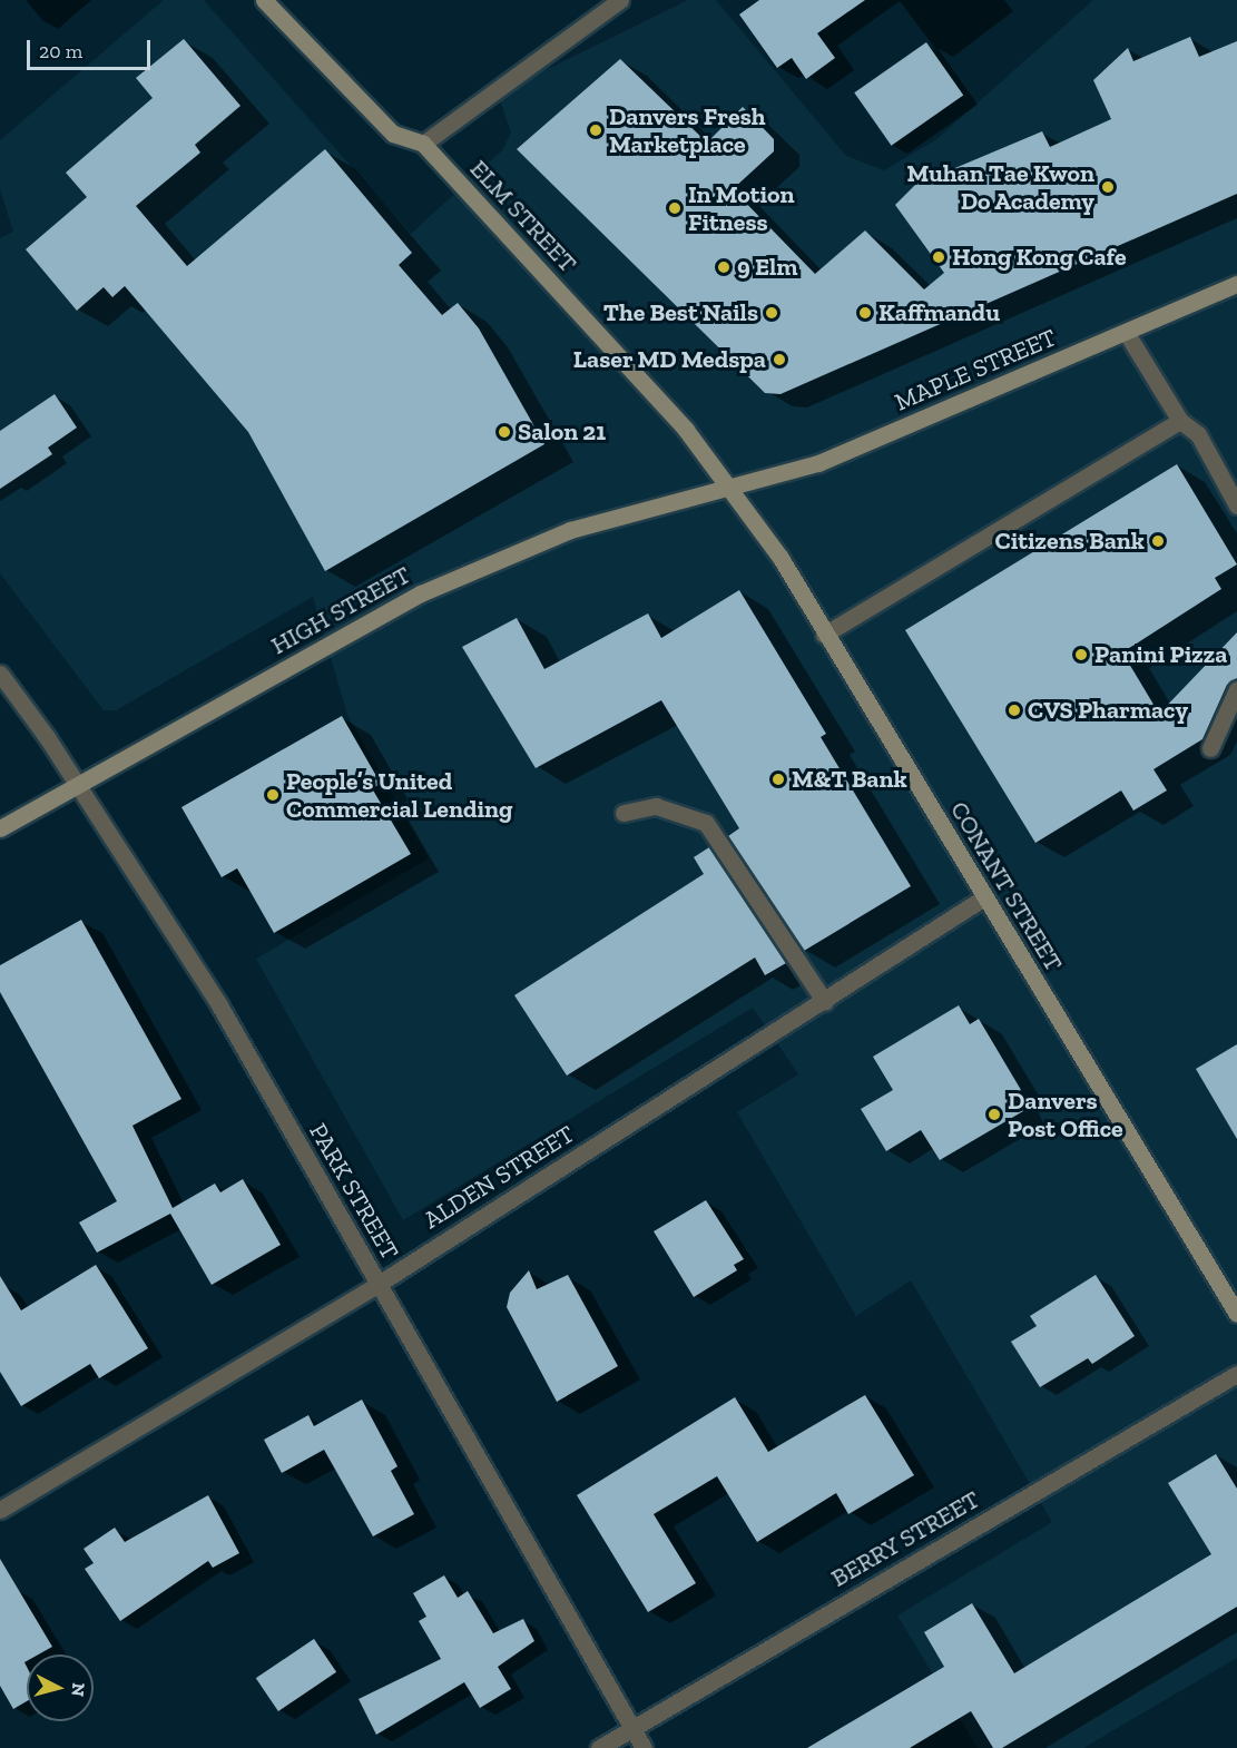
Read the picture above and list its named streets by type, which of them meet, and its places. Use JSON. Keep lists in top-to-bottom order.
{
  "streets": {
    "main road": [
      "ELM STREET",
      "MAPLE STREET",
      "HIGH STREET",
      "CONANT STREET"
    ],
    "street": ["ALDEN STREET", "PARK STREET", "BERRY STREET"]
  },
  "crossings": [
    ["ELM STREET", "MAPLE STREET"],
    ["ELM STREET", "HIGH STREET"],
    ["ELM STREET", "CONANT STREET"],
    ["MAPLE STREET", "HIGH STREET"],
    ["MAPLE STREET", "CONANT STREET"],
    ["HIGH STREET", "CONANT STREET"],
    ["HIGH STREET", "PARK STREET"],
    ["CONANT STREET", "ALDEN STREET"],
    ["ALDEN STREET", "PARK STREET"],
    ["PARK STREET", "BERRY STREET"]
  ],
  "places": [
    "Danvers Fresh Marketplace",
    "Muhan Tae Kwon Do Academy",
    "In Motion Fitness",
    "Hong Kong Cafe",
    "9 Elm",
    "The Best Nails",
    "Kaffmandu",
    "Laser MD Medspa",
    "Salon 21",
    "Citizens Bank",
    "Panini Pizza",
    "CVS Pharmacy",
    "M&T Bank",
    "People’s United Commercial Lending",
    "Danvers Post Office"
  ],
  "scale_bar": "20 m",
  "north": "right"
}
